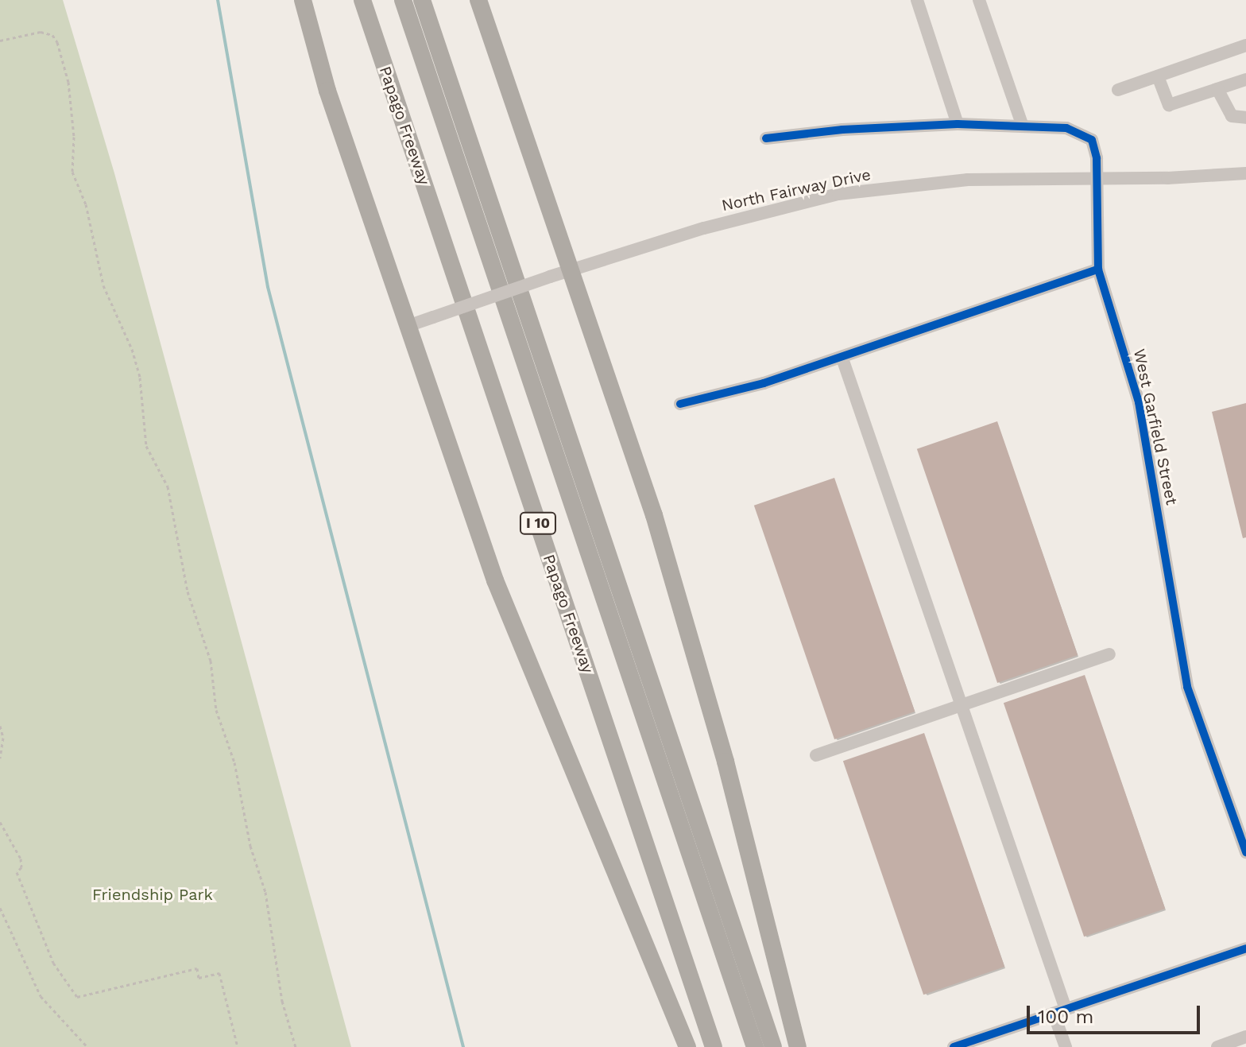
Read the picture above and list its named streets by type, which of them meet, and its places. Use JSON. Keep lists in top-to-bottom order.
{
  "streets": {
    "highway": ["Papago Freeway", "I 10"],
    "street": ["North Fairway Drive", "West Garfield Street"]
  },
  "crossings": [
    ["North Fairway Drive", "West Garfield Street"]
  ],
  "parks": ["Friendship Park"],
  "scale_bar": "100 m"
}
